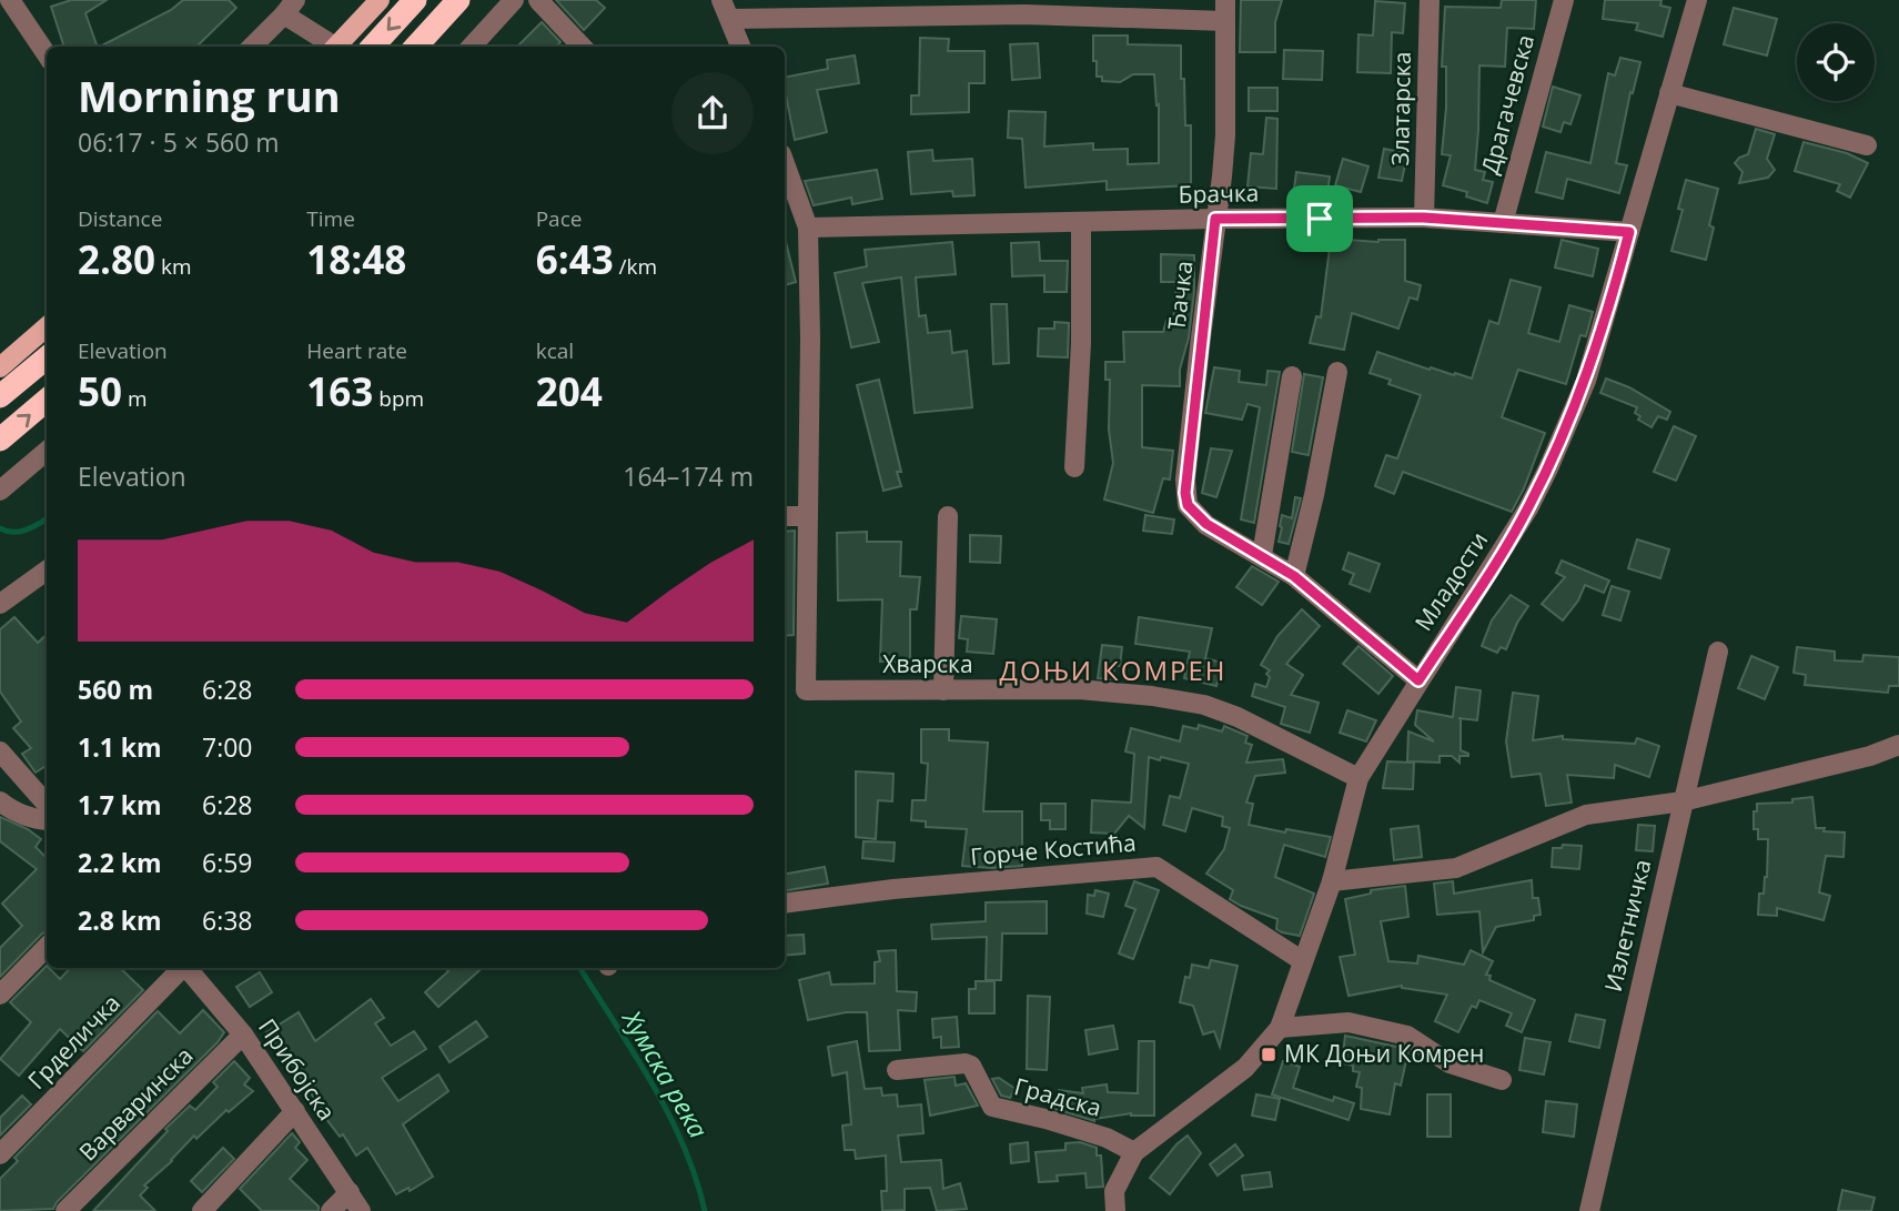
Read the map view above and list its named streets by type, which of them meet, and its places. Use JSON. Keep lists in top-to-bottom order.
{
  "streets": {
    "street": [
      "Драгачевска",
      "Златарска",
      "Брачка",
      "Ђачка",
      "Младости",
      "Хварска",
      "Горче Костића",
      "Излетничка",
      "Грделичка",
      "Прибојска",
      "Градска",
      "Варваринска"
    ]
  },
  "crossings": [
    ["Драгачевска", "Брачка"],
    ["Златарска", "Брачка"],
    ["Брачка", "Ђачка"],
    ["Брачка", "Младости"],
    ["Ђачка", "Младости"],
    ["Младости", "Хварска"],
    ["Младости", "Горче Костића"],
    ["Младости", "Градска"],
    ["Прибојска", "Варваринска"]
  ],
  "districts": ["ДОЊИ КОМРЕН"],
  "water": ["Хумска река"],
  "places": {
    "transit": ["МК Доњи Комрен"]
  },
  "page": {
    "heading": ["Morning run", "06:17 · 5 × 560 m"],
    "stats": [
      ["Distance", "2.80 km"],
      ["Time", "18:48"],
      ["Pace", "6:43 /km"],
      ["Elevation", "50 m"],
      ["Heart rate", "163 bpm"],
      ["kcal", "204"]
    ],
    "chart": ["Elevation", "164–174 m"],
    "list": [
      {
        "name": "560 m",
        "note": "6:28"
      },
      {
        "name": "1.1 km",
        "note": "7:00"
      },
      {
        "name": "1.7 km",
        "note": "6:28"
      },
      {
        "name": "2.2 km",
        "note": "6:59"
      },
      {
        "name": "2.8 km",
        "note": "6:38"
      }
    ]
  }
}
